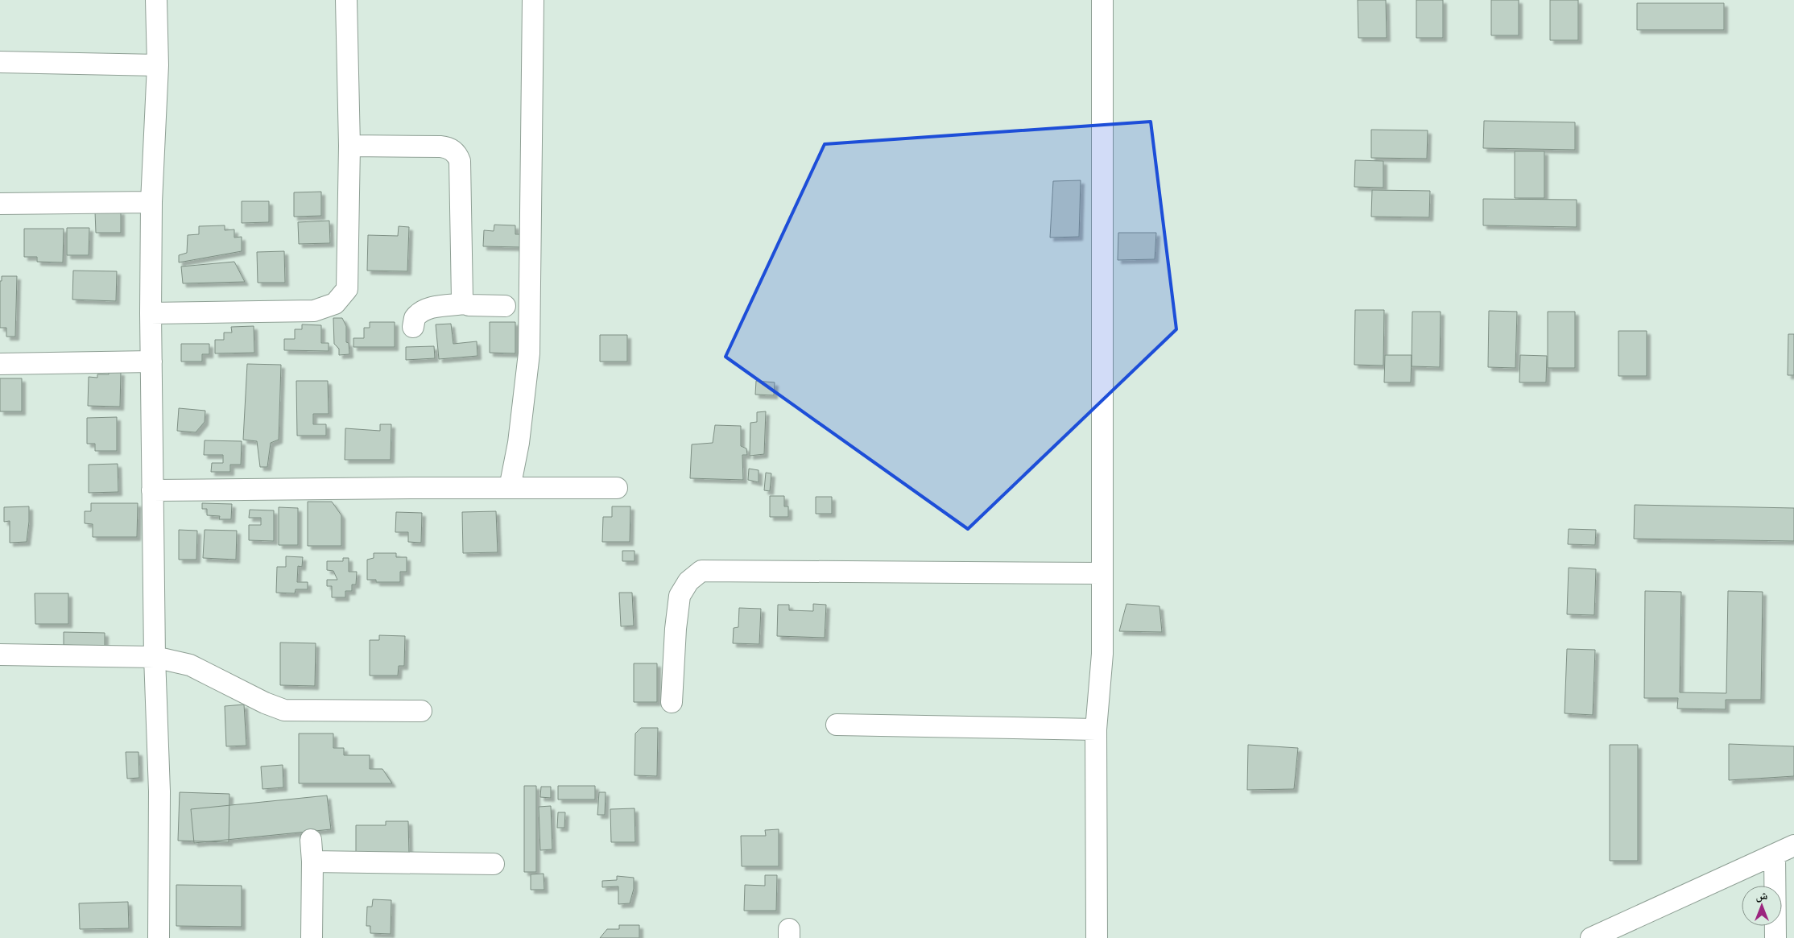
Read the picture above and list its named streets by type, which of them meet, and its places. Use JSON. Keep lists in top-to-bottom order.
{
  "north": "top"
}
